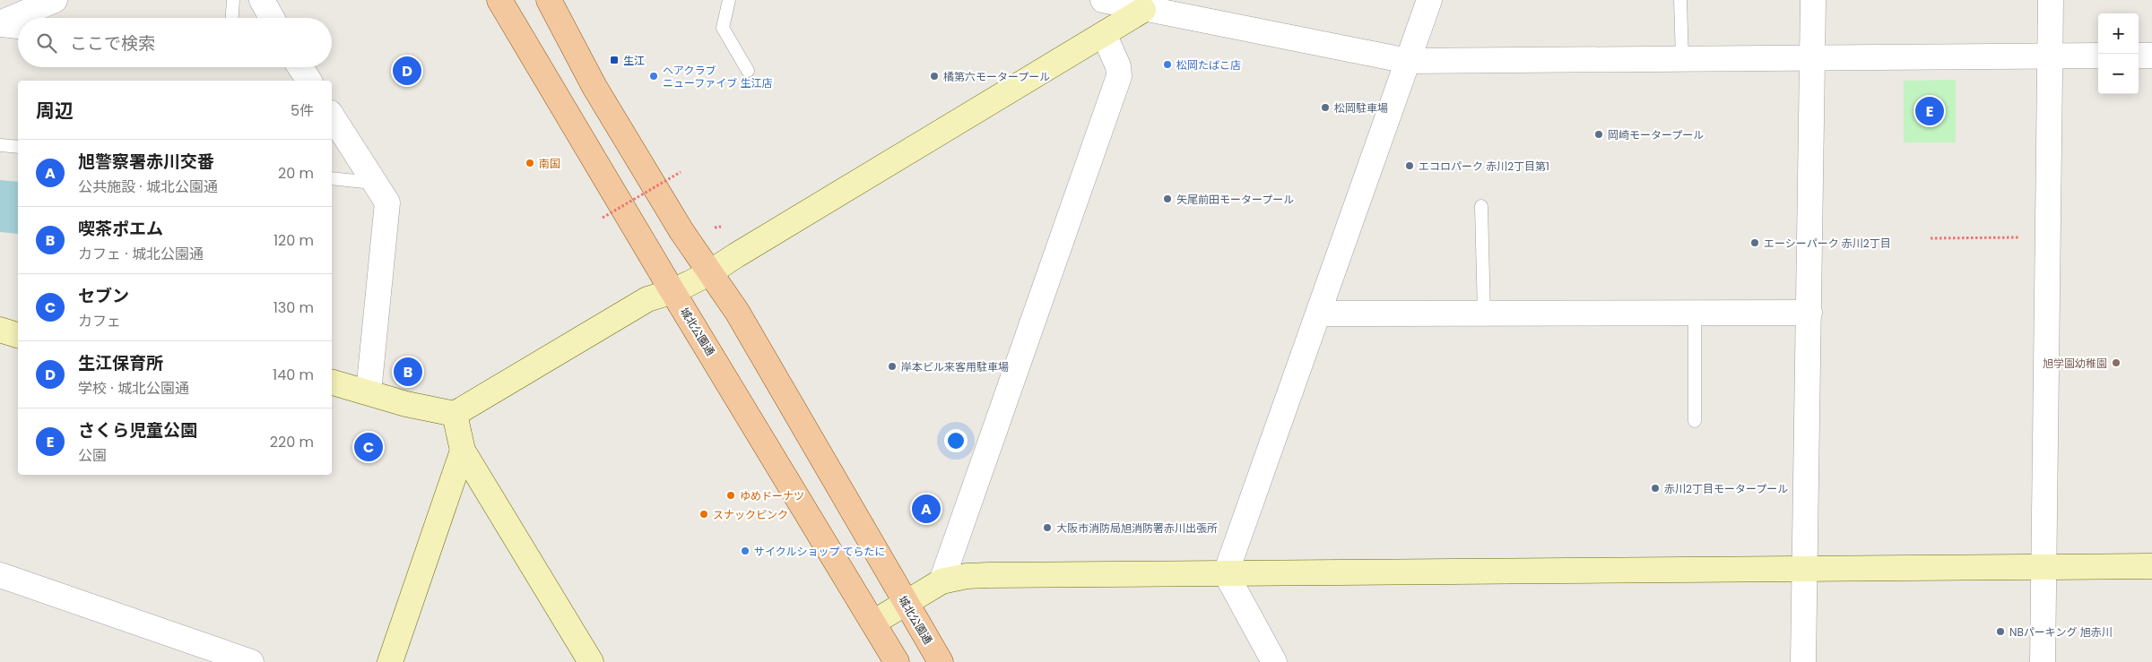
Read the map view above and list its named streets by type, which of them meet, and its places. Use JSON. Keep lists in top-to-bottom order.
{
  "streets": {
    "main road": ["城北公園通"]
  },
  "places": {
    "transit": ["生江"],
    "other": [
      "松岡たばこ店",
      "ヘアクラブ ニューファイブ 生江店",
      "橘第六モータープール",
      "松岡駐車場",
      "岡崎モータープール",
      "南国",
      "エコロパーク 赤川2丁目第1",
      "矢尾前田モータープール",
      "エーシーパーク 赤川2丁目",
      "旭学園幼稚園",
      "岸本ビル来客用駐車場",
      "赤川2丁目モータープール",
      "ゆめドーナツ",
      "スナックピンク",
      "大阪市消防局旭消防署赤川出張所",
      "サイクルショップ てらたに",
      "NBパーキング 旭赤川"
    ]
  },
  "page": {
    "map_buttons": ["+", "−"],
    "search": "ここで検索",
    "pins": [
      "D",
      "E",
      "B",
      "C",
      "A"
    ],
    "heading": ["周辺", "5件"],
    "list": [
      {
        "mark": "A",
        "name": "旭警察署赤川交番",
        "note": "公共施設 · 城北公園通",
        "value": "20 m"
      },
      {
        "mark": "B",
        "name": "喫茶ポエム",
        "note": "カフェ · 城北公園通",
        "value": "120 m"
      },
      {
        "mark": "C",
        "name": "セブン",
        "note": "カフェ",
        "value": "130 m"
      },
      {
        "mark": "D",
        "name": "生江保育所",
        "note": "学校 · 城北公園通",
        "value": "140 m"
      },
      {
        "mark": "E",
        "name": "さくら児童公園",
        "note": "公園",
        "value": "220 m"
      }
    ]
  }
}
